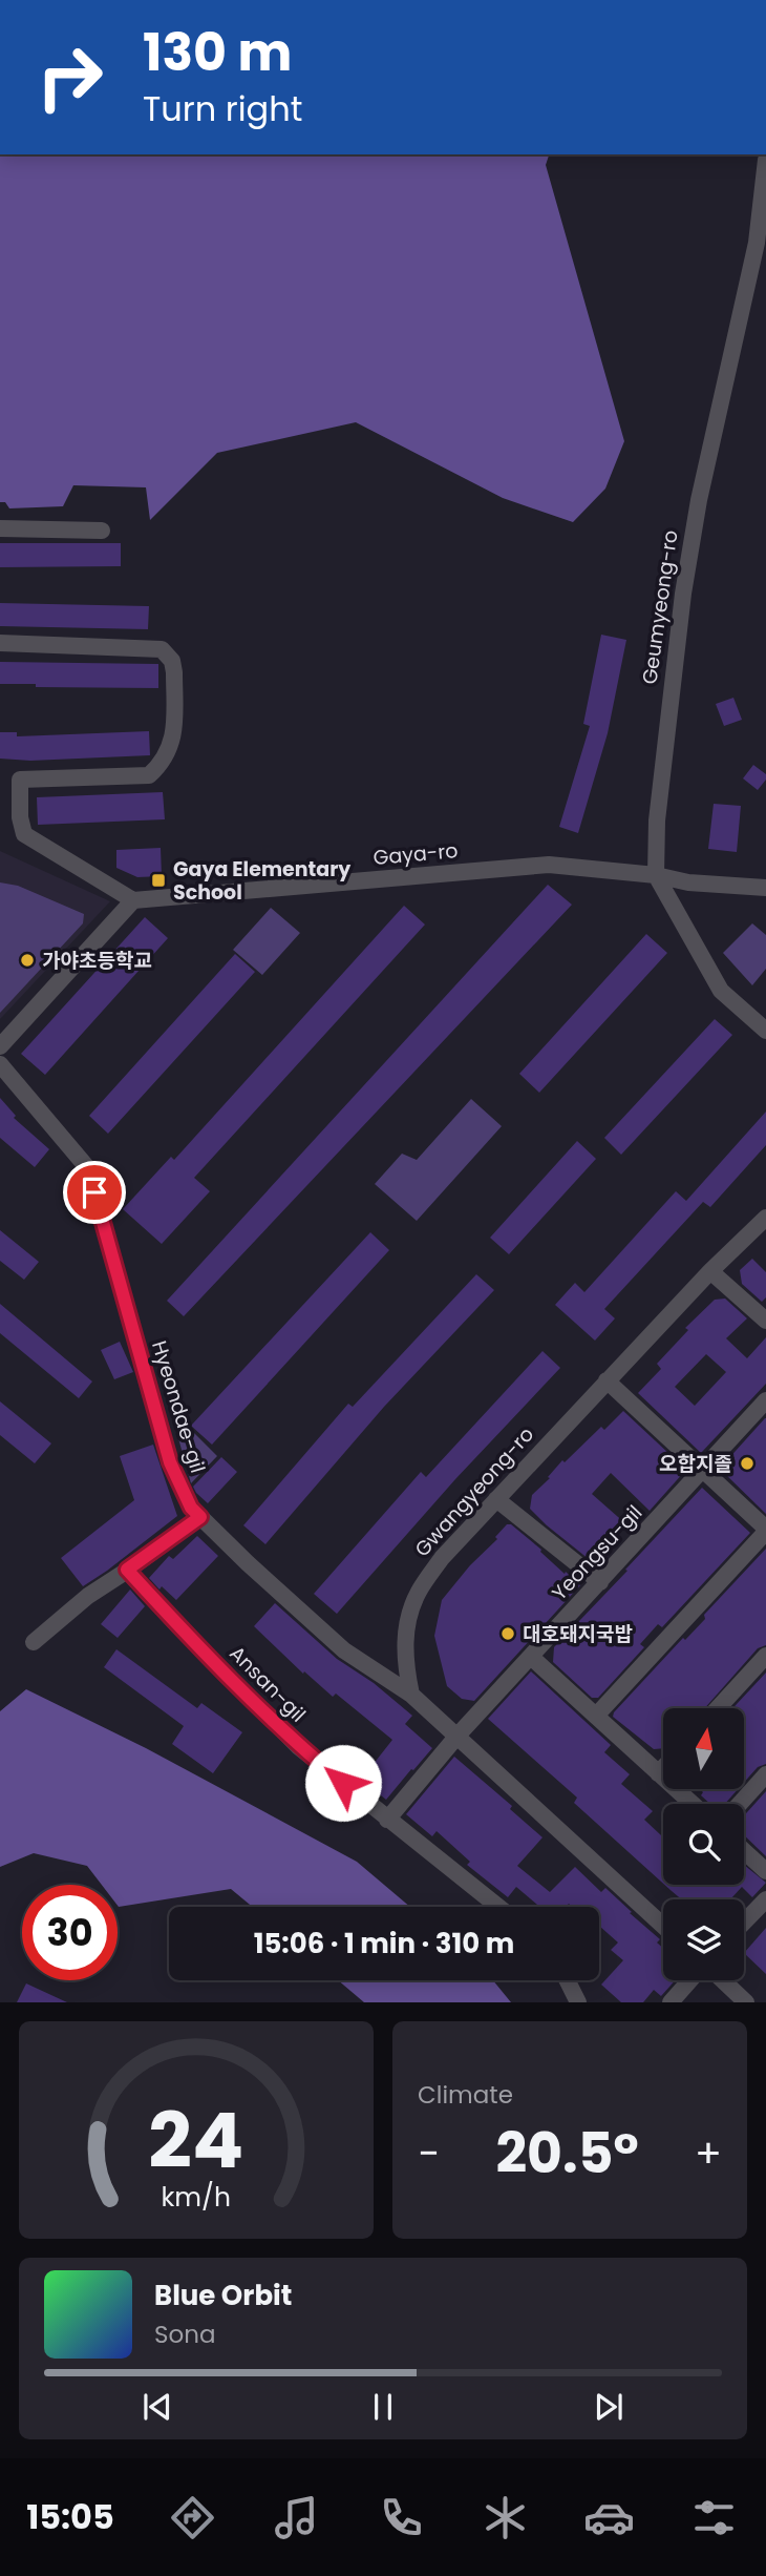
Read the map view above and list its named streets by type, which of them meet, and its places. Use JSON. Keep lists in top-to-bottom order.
{
  "streets": {
    "street": [
      "Geumyeong-ro",
      "Gaya-ro",
      "Hyeondae-gil",
      "Gwangyeong-ro",
      "Yeongsu-gil",
      "Ansan-gil"
    ]
  },
  "crossings": [
    ["Geumyeong-ro", "Gaya-ro"],
    ["Hyeondae-gil", "Gwangyeong-ro"],
    ["Yeongsu-gil", "Ansan-gil"]
  ],
  "places": {
    "transit": ["Gaya Elementary School"],
    "other": ["가야초등학교", "오합지졸", "대호돼지국밥"]
  },
  "north": "top",
  "page": {
    "turn": ["130 m", "Turn right"],
    "limit": "30",
    "trip": "15:06 · 1 min · 310 m",
    "tile": "Climate",
    "heat": ["−", "20.5°", "+"],
    "song": ["Blue Orbit", "Sona"],
    "tabs": "15:05",
    "gauge": ["24", "km/h"]
  }
}
